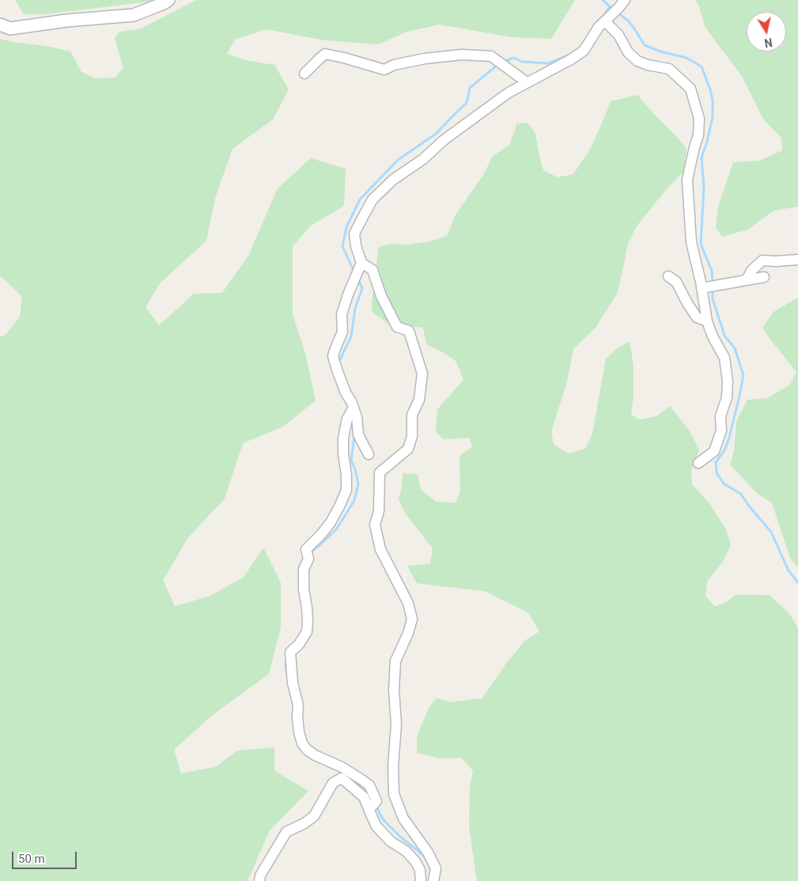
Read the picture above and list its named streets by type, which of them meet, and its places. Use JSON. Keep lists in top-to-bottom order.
{
  "scale_bar": "50 m",
  "north": "bottom"
}
